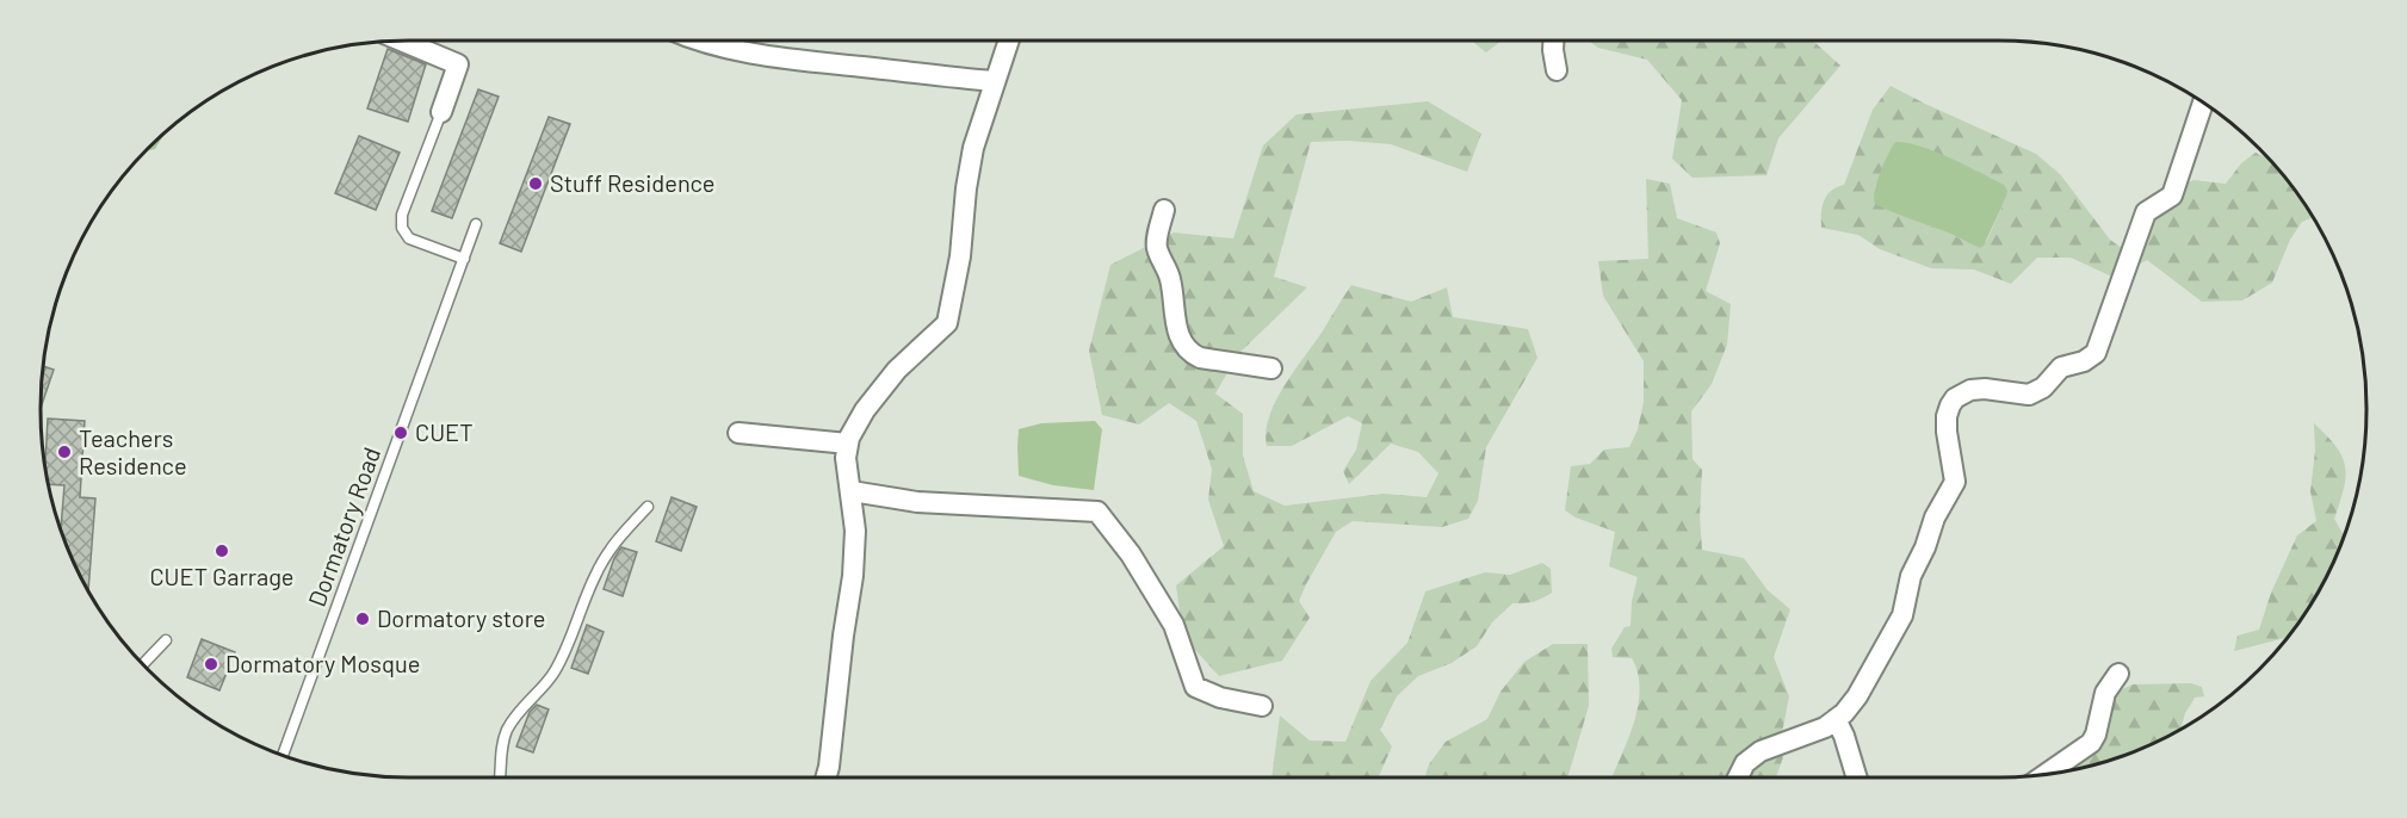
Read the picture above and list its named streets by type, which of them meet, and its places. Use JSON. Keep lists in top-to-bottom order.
{
  "streets": {
    "lane": ["Dormatory Road"]
  },
  "places": [
    "Stuff Residence",
    "CUET",
    "Teachers Residence",
    "CUET Garrage",
    "Dormatory store",
    "Dormatory Mosque"
  ]
}
